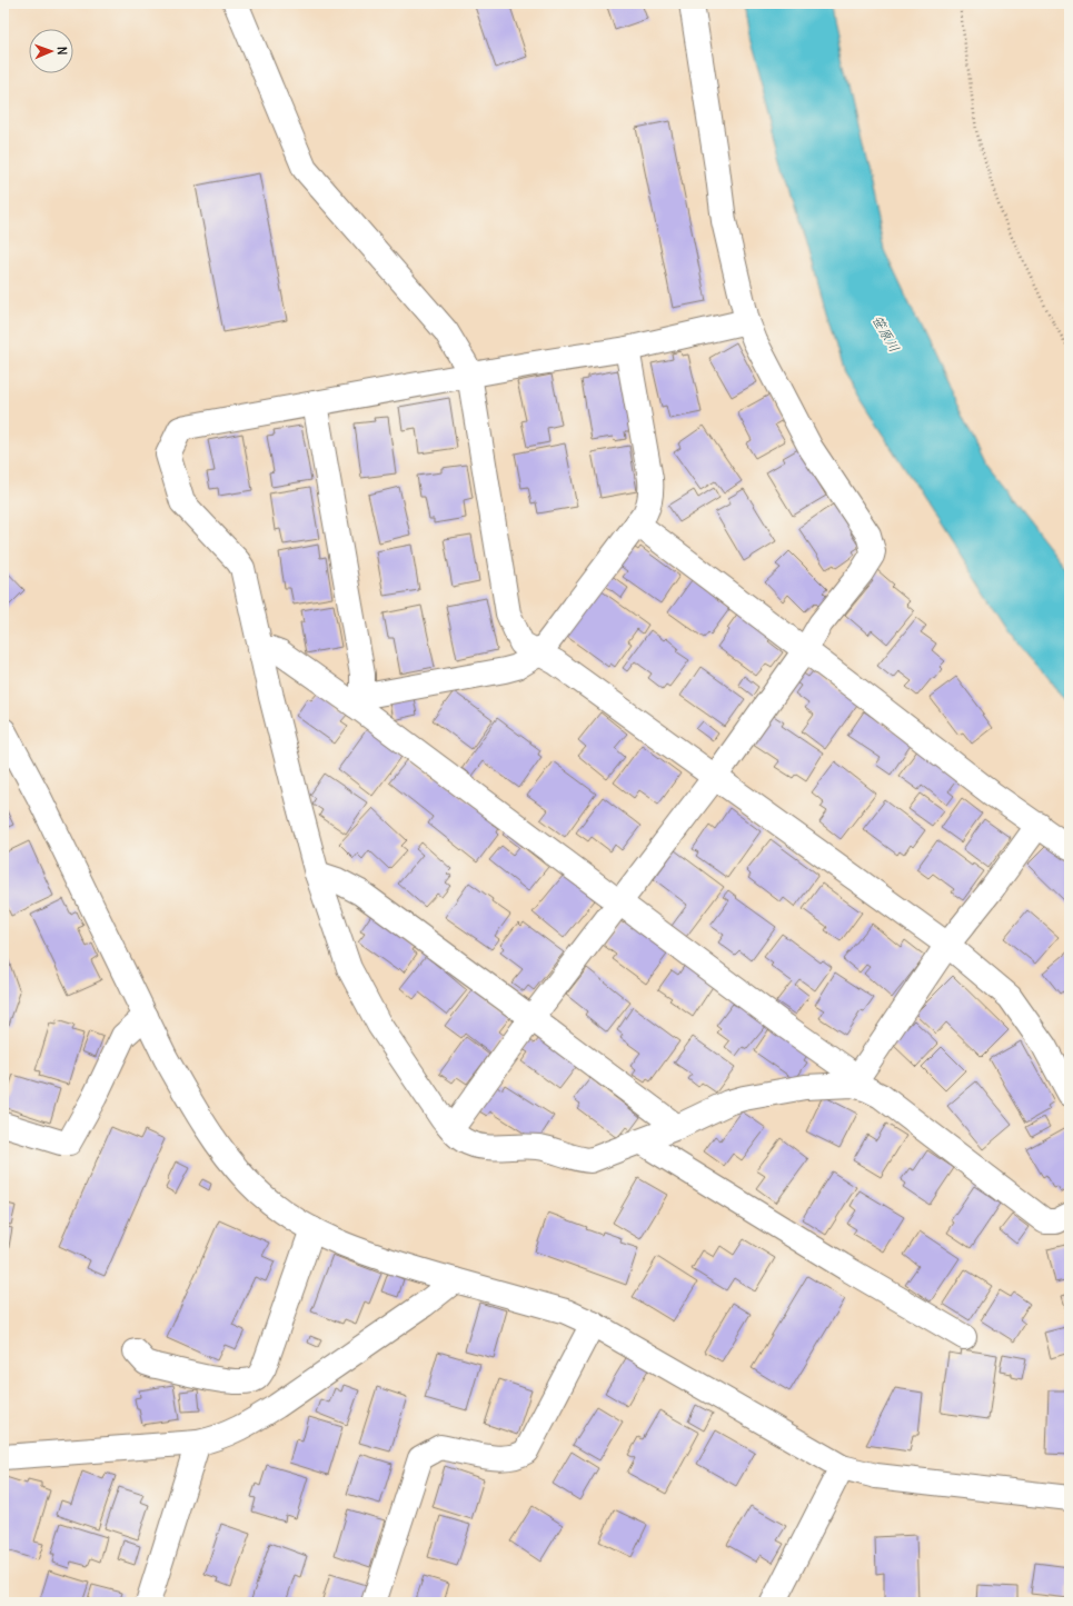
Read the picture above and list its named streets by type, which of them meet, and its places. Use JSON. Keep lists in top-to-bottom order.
{
  "water": ["笹原川"],
  "north": "right"
}
